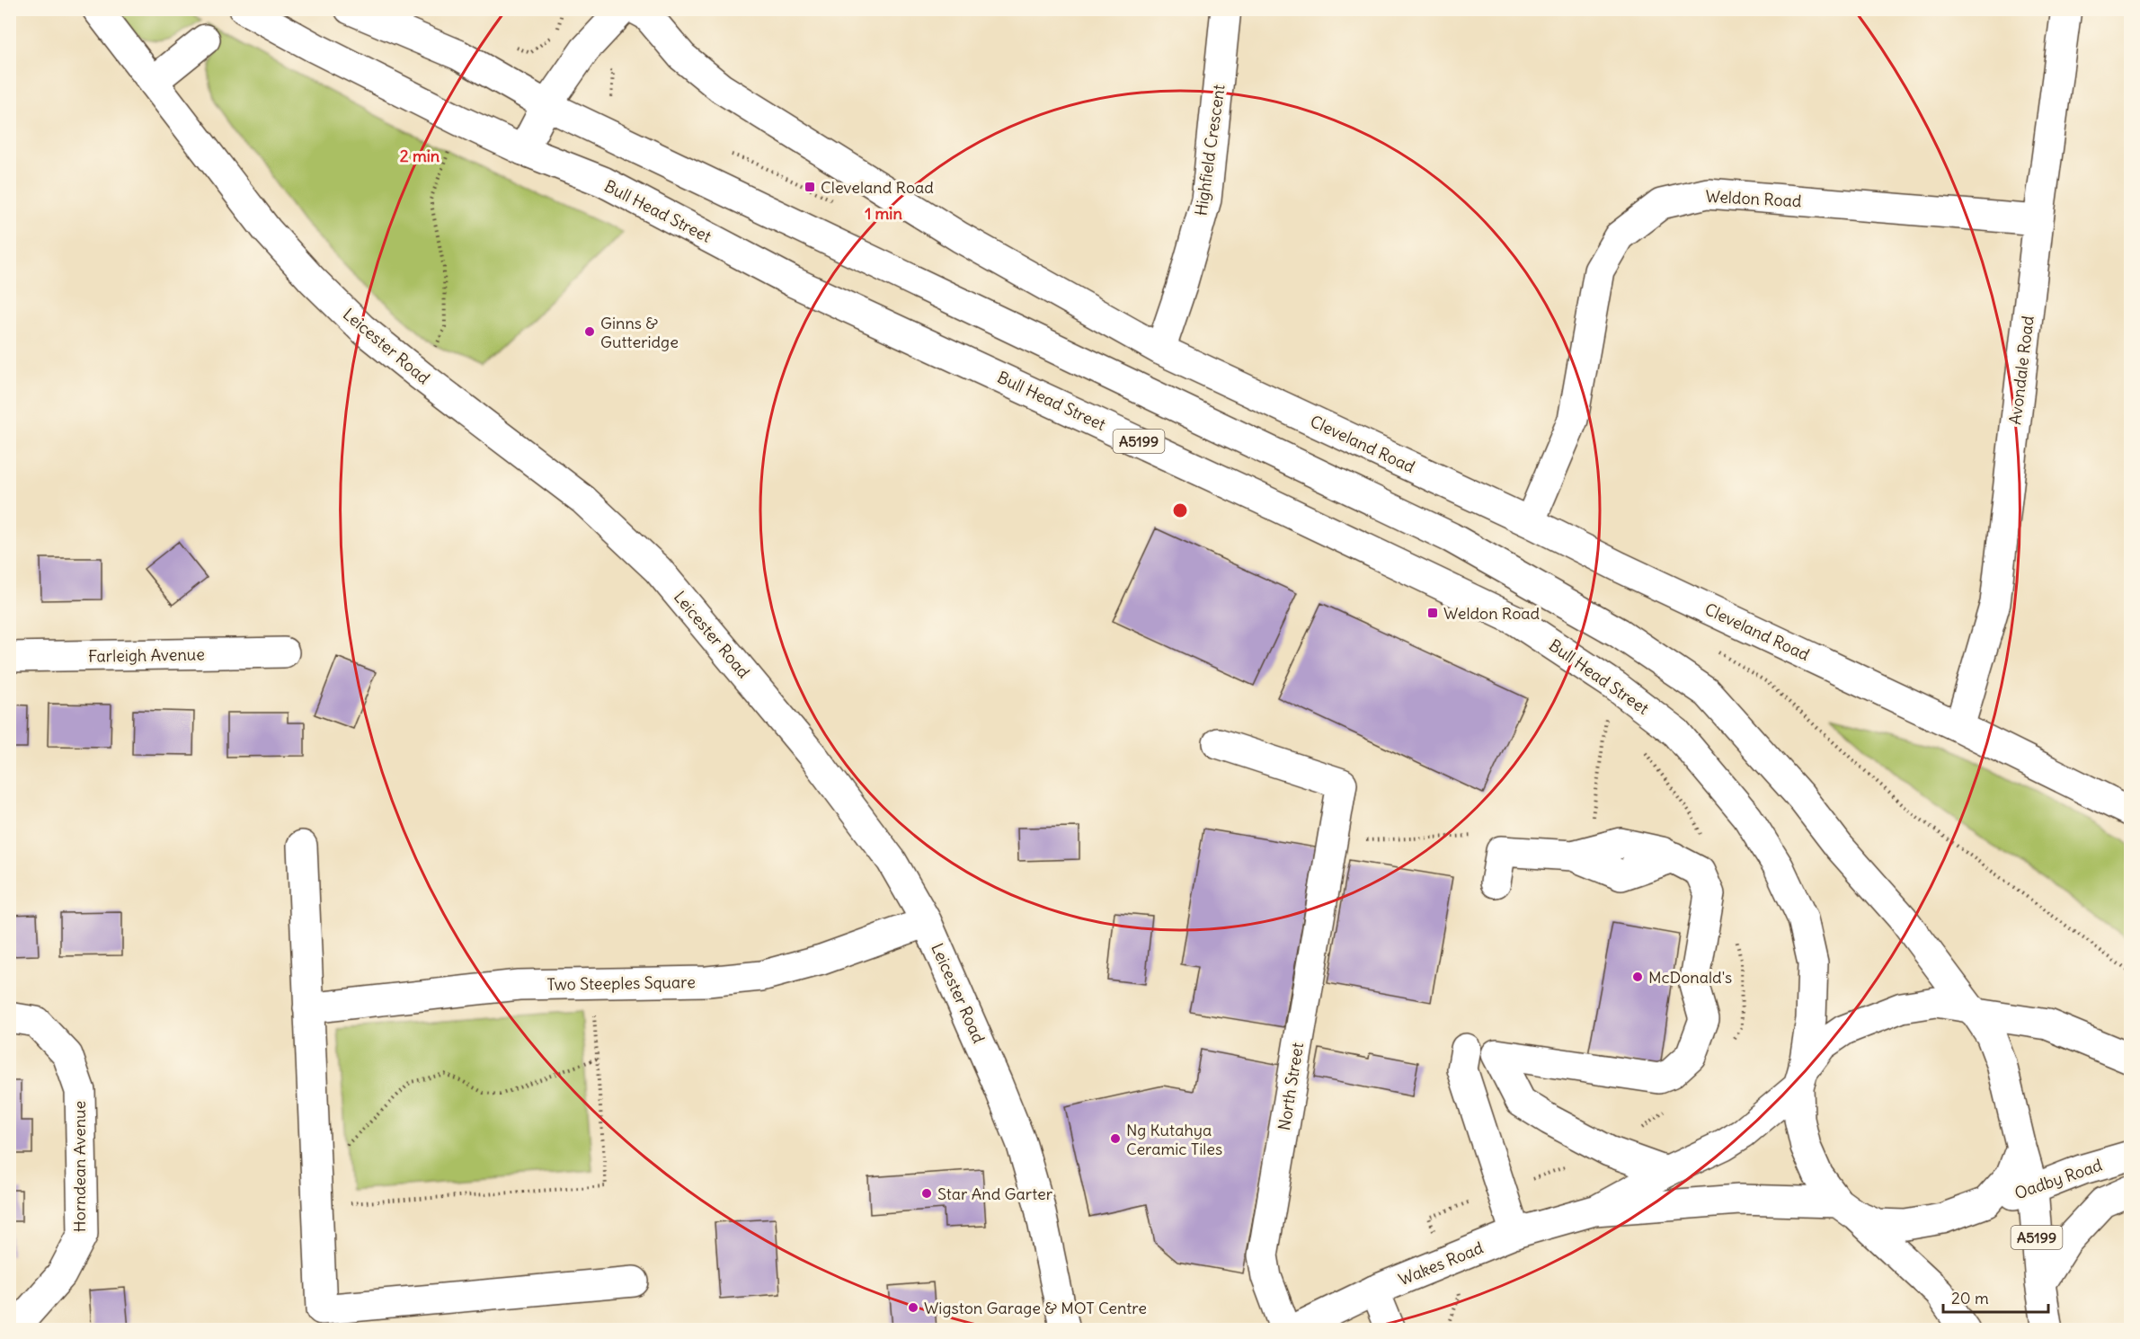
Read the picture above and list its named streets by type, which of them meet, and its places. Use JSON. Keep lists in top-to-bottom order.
{
  "streets": {
    "street": [
      "Highfield Crescent",
      "Weldon Road",
      "Bull Head Street",
      "Leicester Road",
      "Avondale Road",
      "A5199",
      "Cleveland Road",
      "Farleigh Avenue",
      "Two Steeples Square",
      "North Street",
      "Horndean Avenue",
      "Oadby Road",
      "Wakes Road"
    ]
  },
  "crossings": [
    ["Highfield Crescent", "Cleveland Road"],
    ["Weldon Road", "Avondale Road"],
    ["Weldon Road", "Cleveland Road"],
    ["Bull Head Street", "Oadby Road"],
    ["Bull Head Street", "Wakes Road"],
    ["Leicester Road", "Two Steeples Square"],
    ["Avondale Road", "Cleveland Road"],
    ["A5199", "Oadby Road"],
    ["Oadby Road", "Wakes Road"]
  ],
  "places": {
    "transit": ["Cleveland Road", "Weldon Road"],
    "other": [
      "Ginns & Gutteridge",
      "McDonald's",
      "Ng Kutahya Ceramic Tiles",
      "Star And Garter",
      "Wigston Garage & MOT Centre"
    ]
  },
  "scale_bar": "20 m",
  "rings": ["2 min", "1 min"]
}
